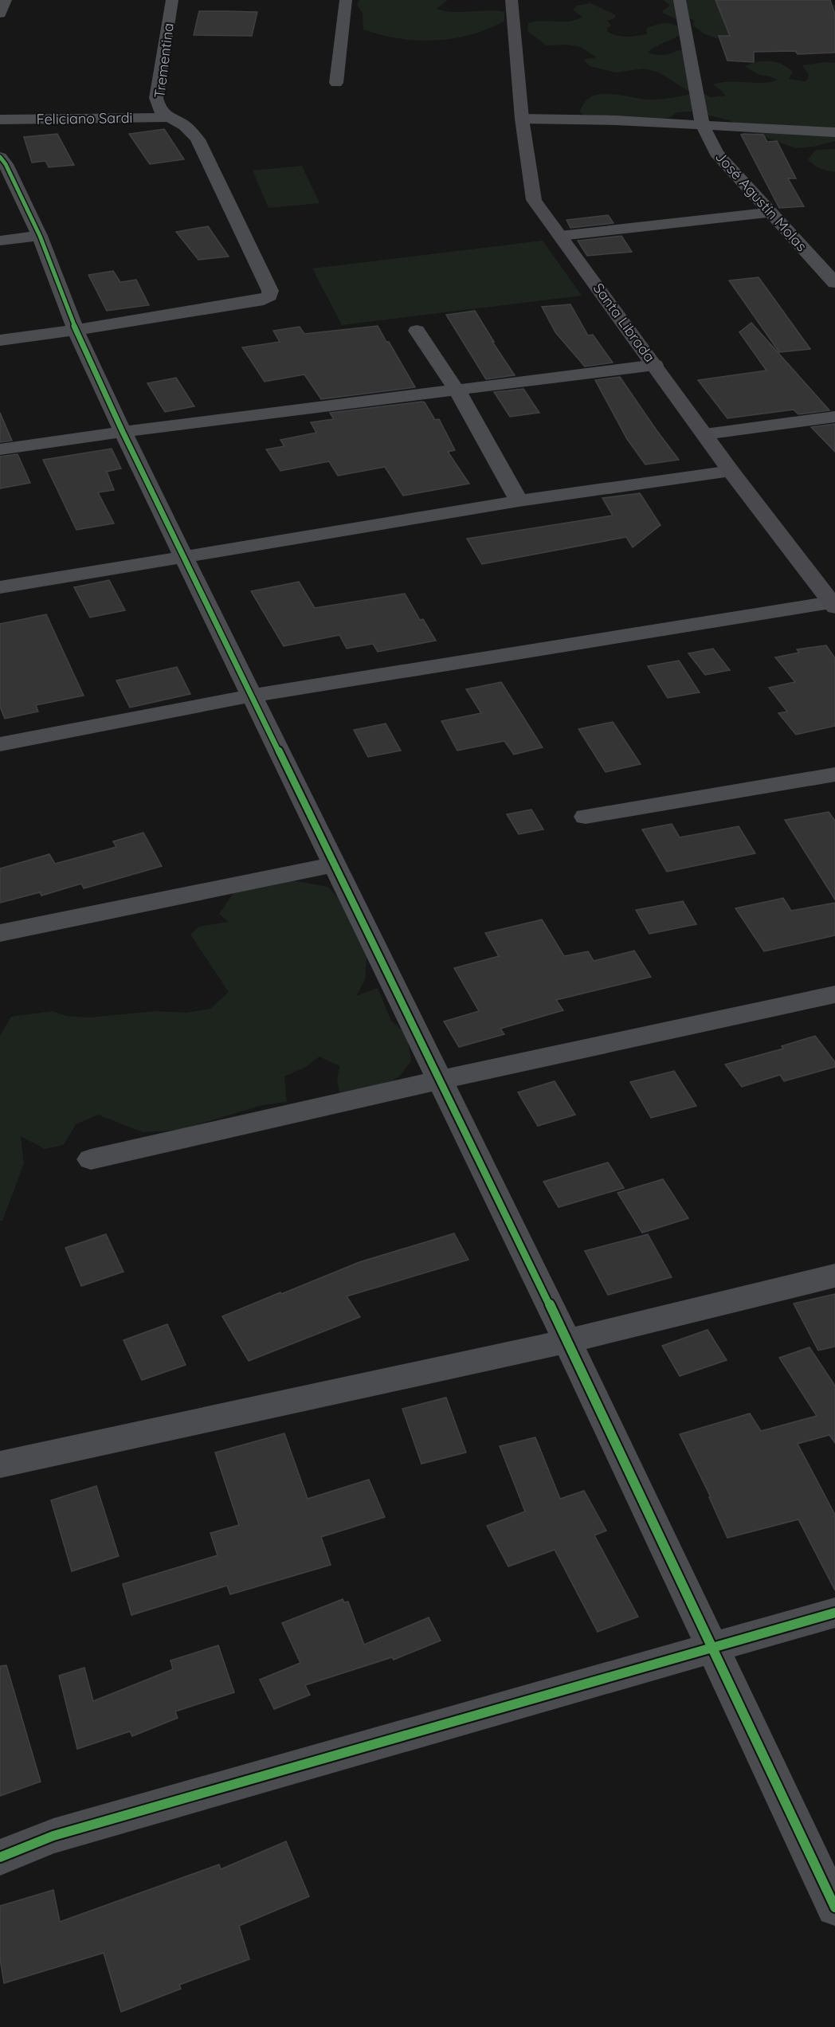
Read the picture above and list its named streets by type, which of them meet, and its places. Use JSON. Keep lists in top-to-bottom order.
{
  "streets": {
    "street": [
      "Trementina",
      "Feliciano Sardi",
      "José Agustín Molas",
      "Santa Librada"
    ]
  },
  "crossings": [
    ["Trementina", "Feliciano Sardi"]
  ]
}
